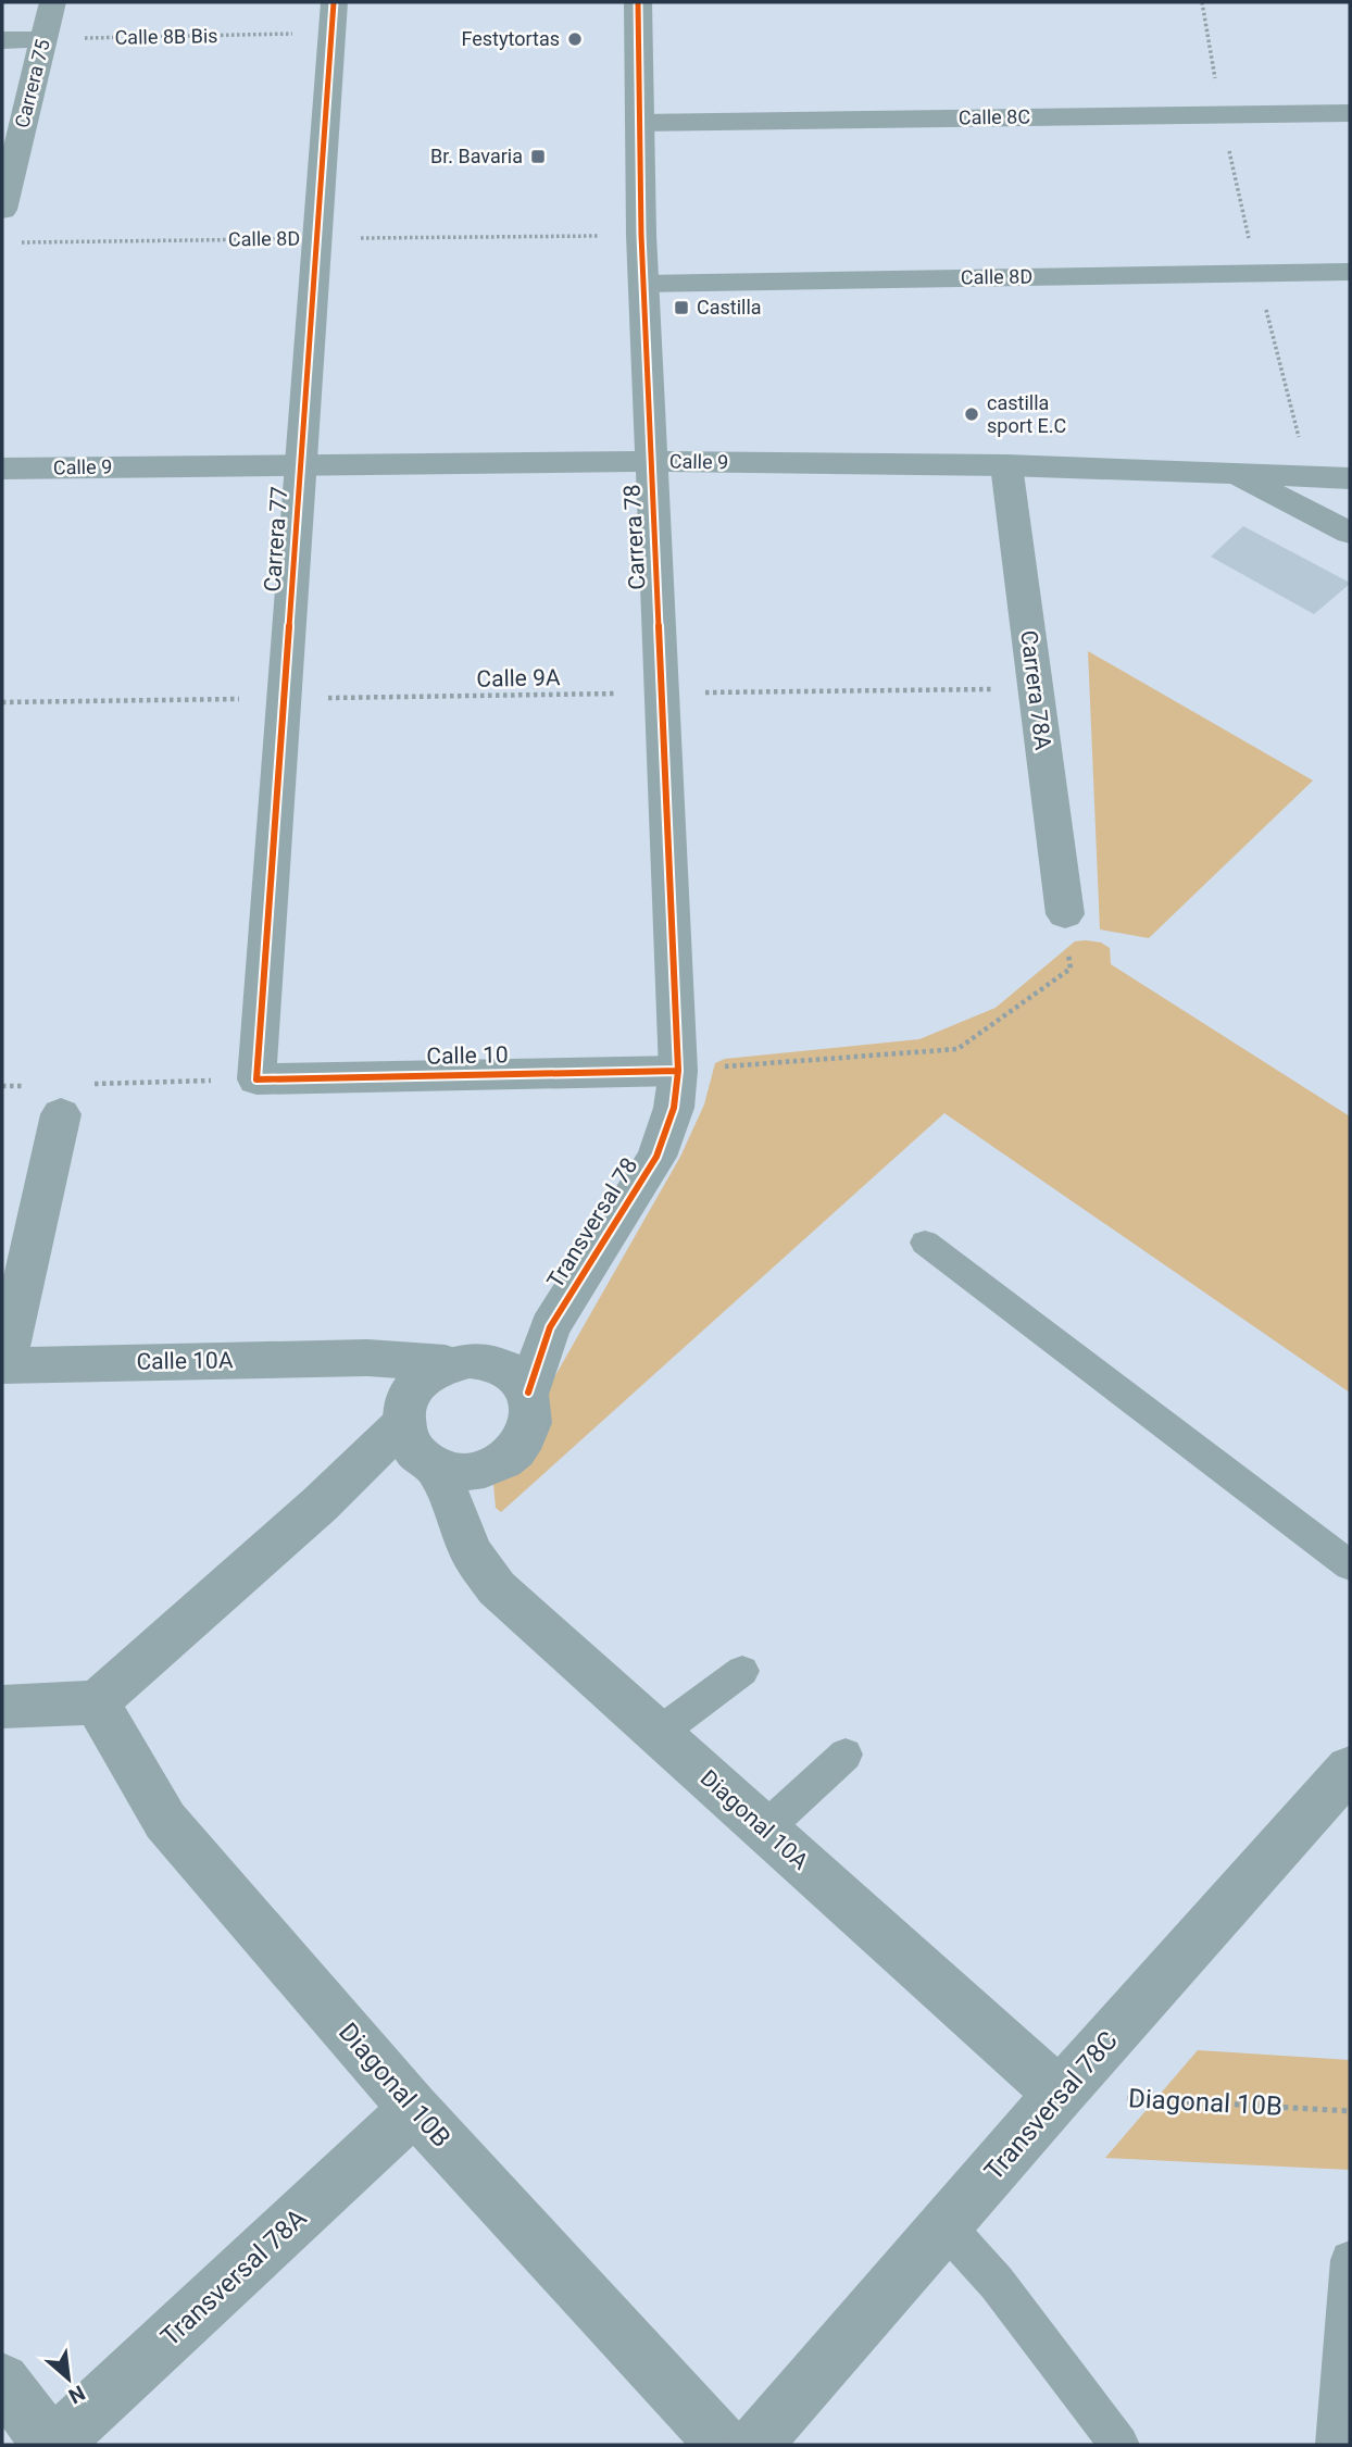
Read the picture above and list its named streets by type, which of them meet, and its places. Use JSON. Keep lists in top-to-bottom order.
{
  "streets": {
    "street": [
      "Carrera 75",
      "Calle 8C",
      "Calle 8D",
      "Calle 9",
      "Carrera 78",
      "Carrera 77",
      "Carrera 78A",
      "Calle 10",
      "Transversal 78",
      "Calle 10A",
      "Diagonal 10A",
      "Diagonal 10B",
      "Transversal 78C",
      "Transversal 78A"
    ],
    "path": ["Calle 8B Bis", "Calle 9A"]
  },
  "crossings": [
    ["Calle 8B Bis", "Carrera 75"],
    ["Calle 8B Bis", "Carrera 77"],
    ["Calle 8C", "Carrera 78"],
    ["Calle 8D", "Carrera 78"],
    ["Calle 8D", "Carrera 77"],
    ["Calle 9", "Carrera 78"],
    ["Calle 9", "Carrera 77"],
    ["Calle 9", "Carrera 78A"],
    ["Carrera 78", "Calle 9A"],
    ["Carrera 78", "Calle 10"],
    ["Carrera 78", "Transversal 78"],
    ["Carrera 77", "Calle 9A"],
    ["Carrera 77", "Calle 10"],
    ["Calle 9A", "Carrera 78A"],
    ["Calle 10", "Transversal 78"],
    ["Transversal 78", "Calle 10A"],
    ["Transversal 78", "Diagonal 10A"],
    ["Calle 10A", "Diagonal 10A"],
    ["Diagonal 10A", "Diagonal 10B"],
    ["Diagonal 10A", "Transversal 78C"],
    ["Diagonal 10B", "Transversal 78C"],
    ["Diagonal 10B", "Transversal 78A"]
  ],
  "places": {
    "other": ["Festytortas", "castilla sport E.C"],
    "transit": ["Br. Bavaria", "Castilla"]
  },
  "north": "bottom right"
}
